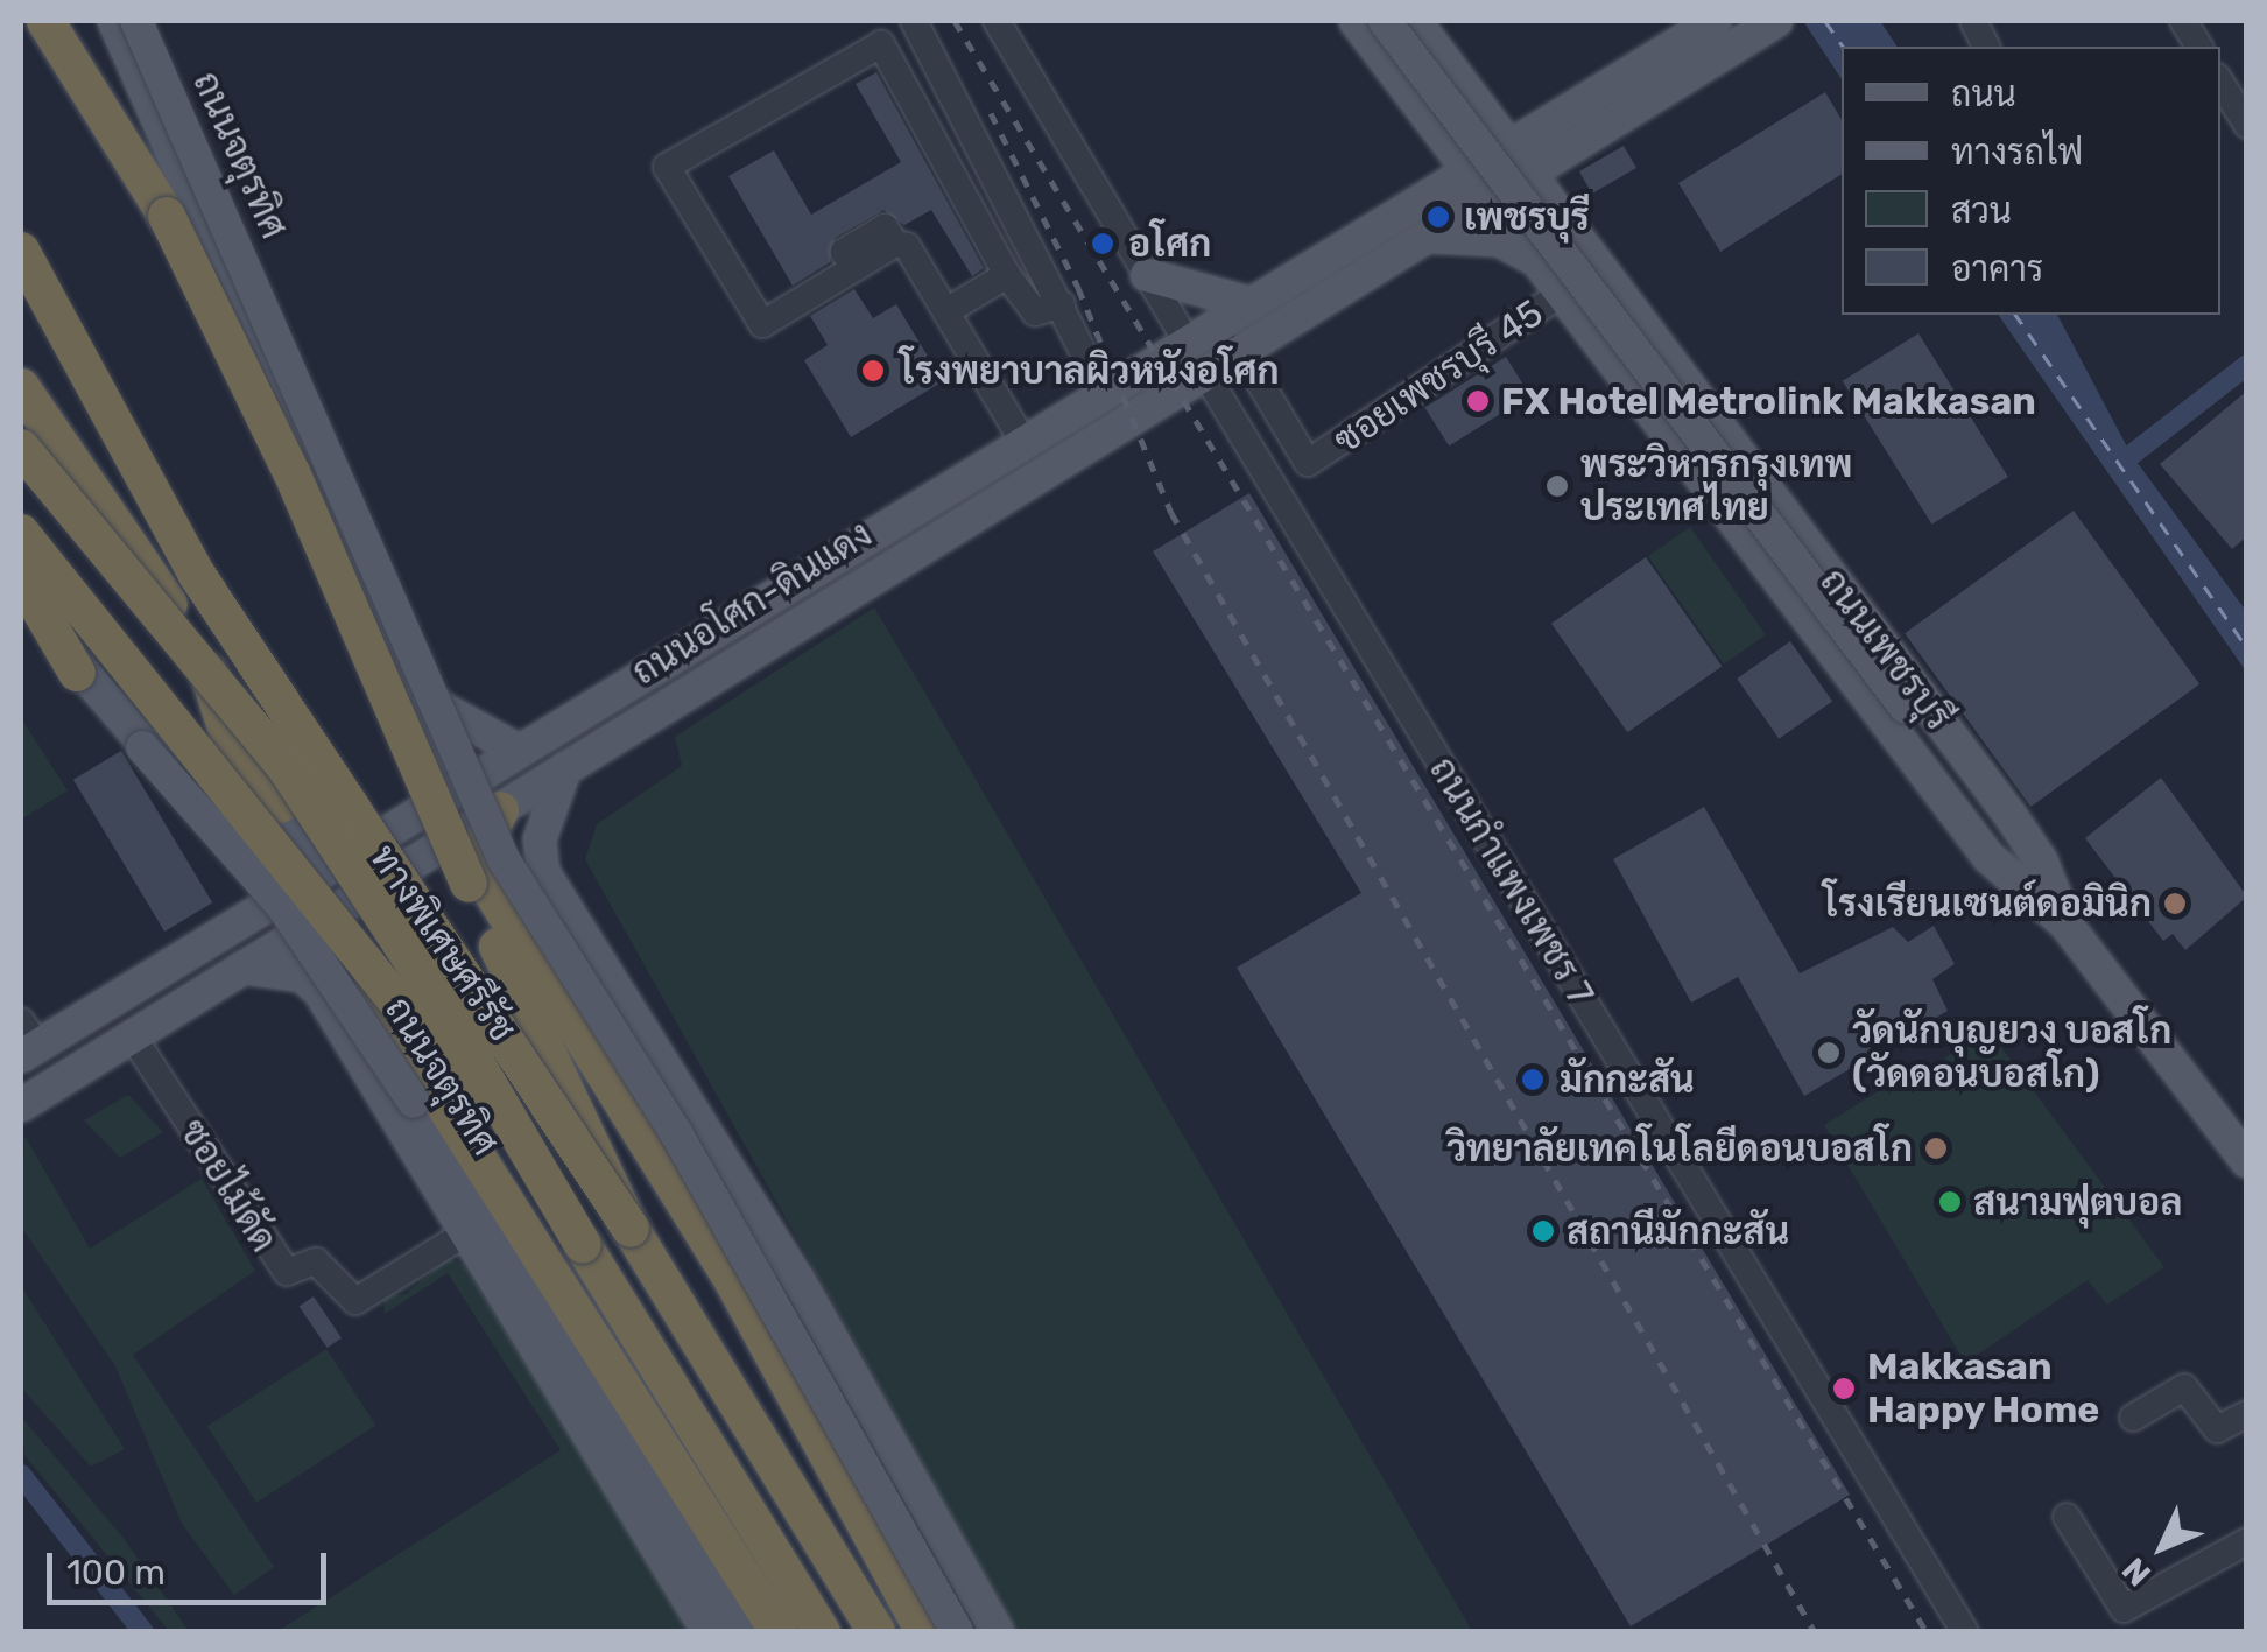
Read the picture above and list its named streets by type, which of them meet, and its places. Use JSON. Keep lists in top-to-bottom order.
{
  "streets": {
    "highway": ["ทางพิเศษศรีรัช"],
    "main road": ["ถนนจตุรทิศ", "ถนนอโศก-ดินแดง", "ถนนเพชรบุรี"],
    "street": ["ซอยเพชรบุรี 45", "ถนนกำแพงเพชร 7", "ซอยไม้ดัด"]
  },
  "crossings": [
    ["ถนนจตุรทิศ", "ถนนอโศก-ดินแดง"],
    ["ซอยเพชรบุรี 45", "ถนนอโศก-ดินแดง"],
    ["ซอยเพชรบุรี 45", "ถนนเพชรบุรี"],
    ["ถนนอโศก-ดินแดง", "ถนนเพชรบุรี"],
    ["ถนนอโศก-ดินแดง", "ถนนกำแพงเพชร 7"],
    ["ถนนอโศก-ดินแดง", "ซอยไม้ดัด"]
  ],
  "places": [
    "เพชรบุรี",
    "อโศก",
    "โรงพยาบาลผิวหนังอโศก",
    "FX Hotel Metrolink Makkasan",
    "พระวิหารกรุงเทพ ประเทศไทย",
    "โรงเรียนเซนต์ดอมินิก",
    "วัดนักบุญยวง บอสโก (วัดดอนบอสโก)",
    "มักกะสัน",
    "วิทยาลัยเทคโนโลยีดอนบอสโก",
    "สนามฟุตบอล",
    "สถานีมักกะสัน",
    "Makkasan Happy Home"
  ],
  "legend": [
    "ถนน",
    "ทางรถไฟ",
    "สวน",
    "อาคาร"
  ],
  "scale_bar": "100 m",
  "north": "bottom left"
}
